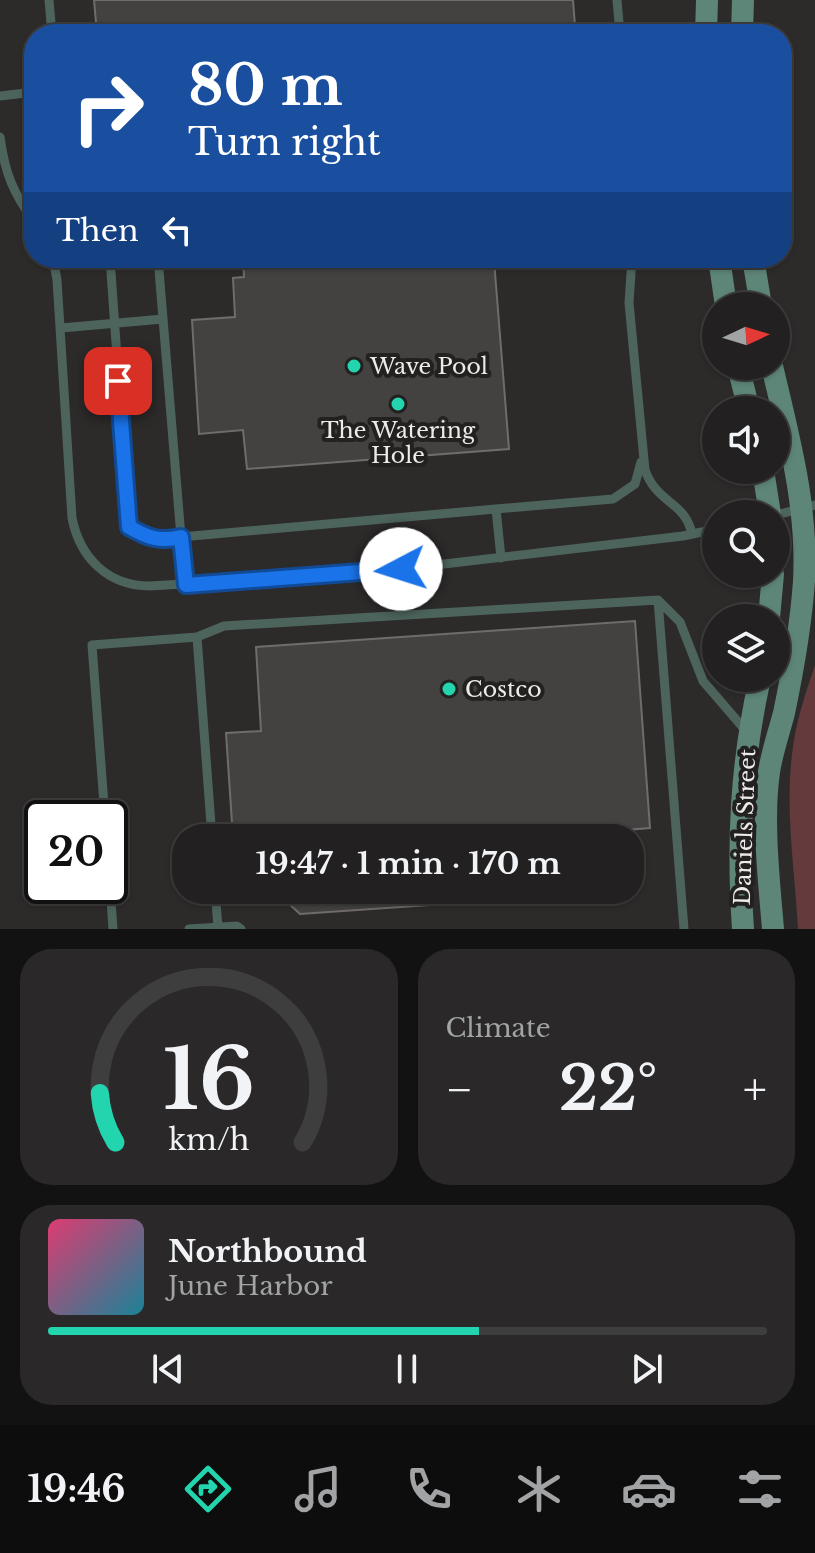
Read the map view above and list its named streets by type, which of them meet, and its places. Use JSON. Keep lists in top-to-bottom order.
{
  "streets": {
    "main road": ["Daniels Street"]
  },
  "places": ["Wave Pool", "The Watering Hole", "Costco"],
  "north": "right",
  "page": {
    "turn": ["80 m", "Turn right"],
    "then": "Then",
    "limit": "20",
    "trip": "19:47 · 1 min · 170 m",
    "tile": "Climate",
    "heat": ["−", "22°", "+"],
    "song": ["Northbound", "June Harbor"],
    "tabs": "19:46",
    "gauge": ["16", "km/h"]
  }
}
